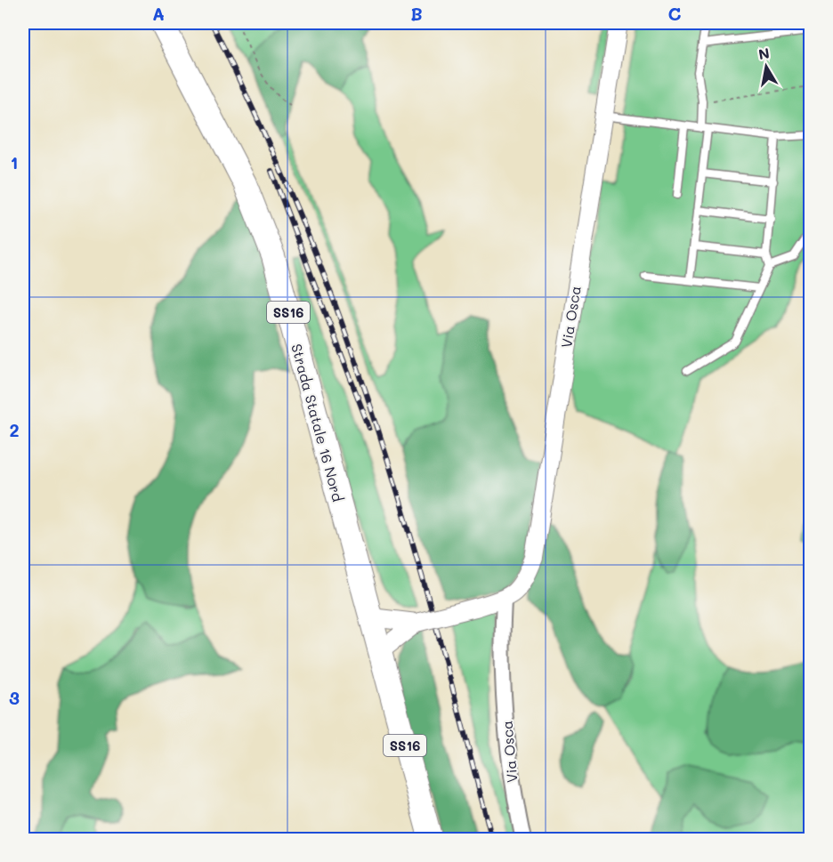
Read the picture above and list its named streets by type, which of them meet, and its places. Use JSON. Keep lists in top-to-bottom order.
{
  "streets": {
    "main road": ["SS16", "Strada Statale 16 Nord"],
    "street": ["Via Osca"]
  },
  "north": "top",
  "grid": {
    "columns": ["A", "B", "C"],
    "rows": ["1", "2", "3"]
  }
}
